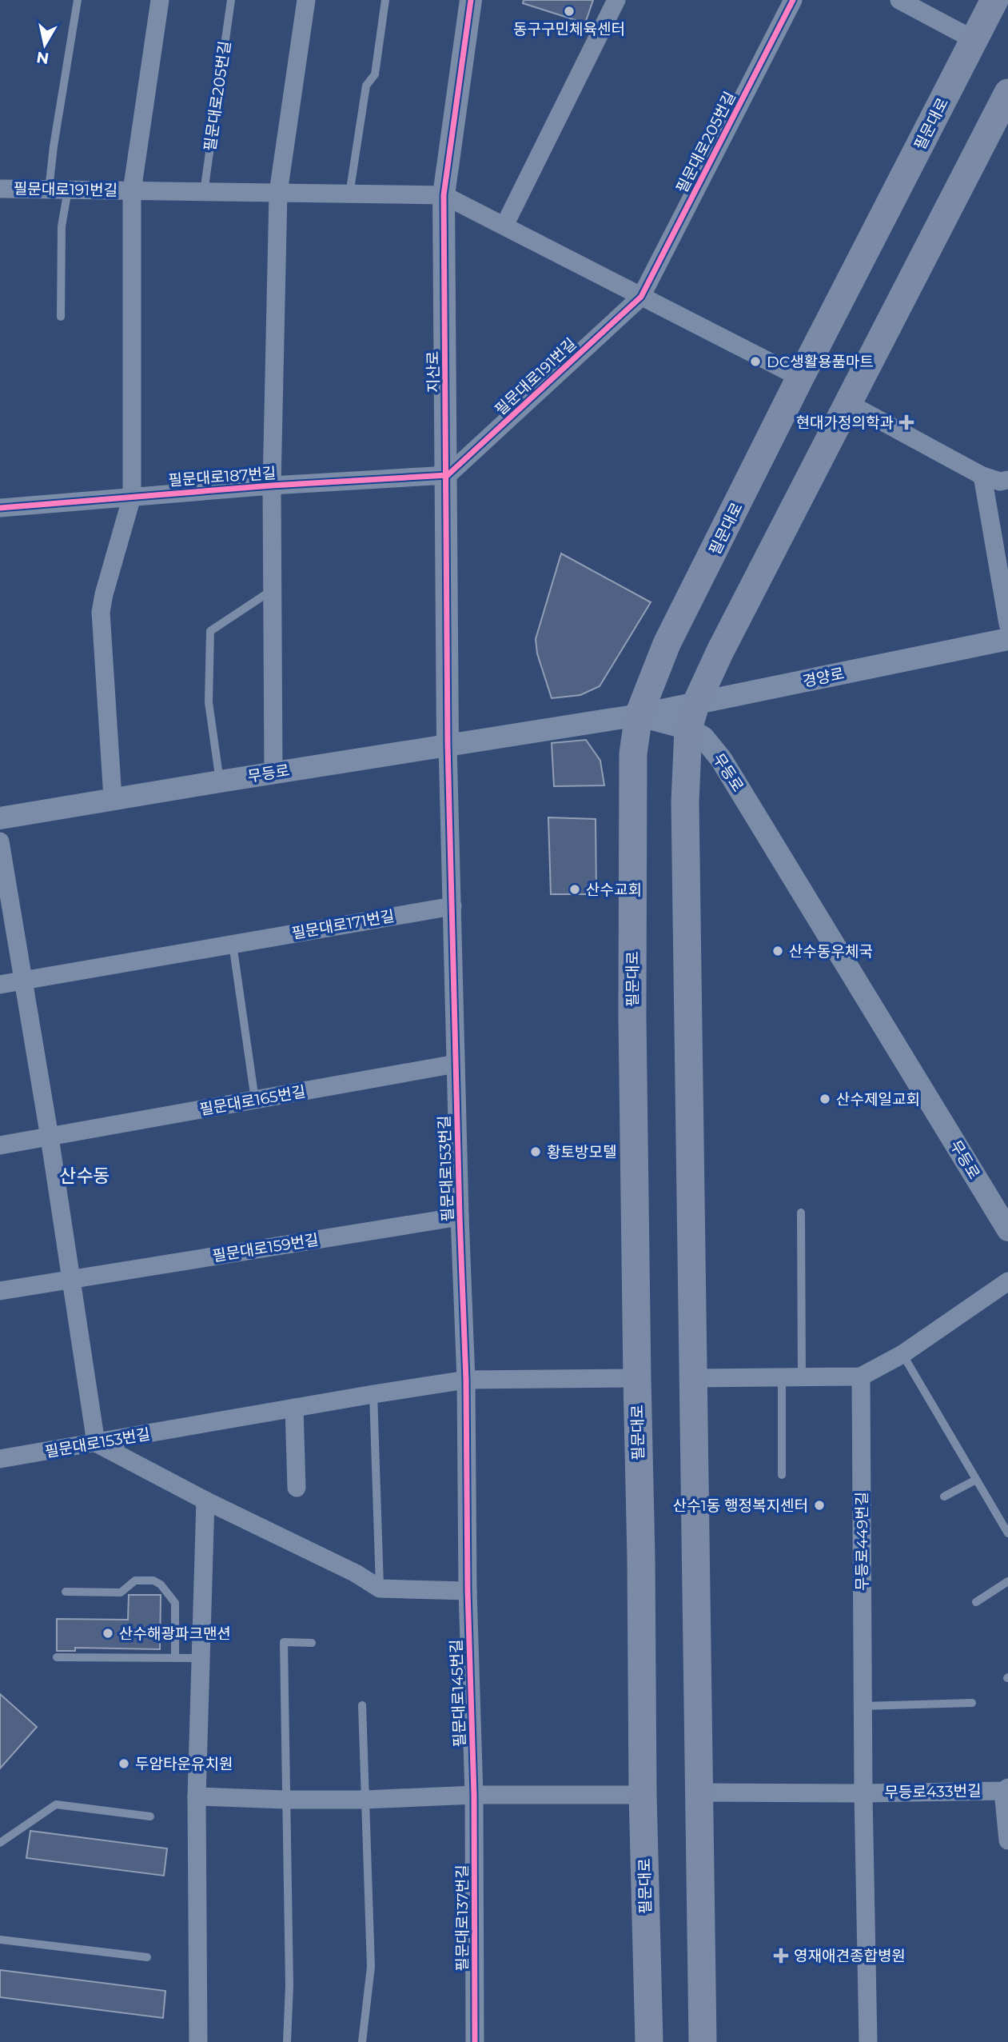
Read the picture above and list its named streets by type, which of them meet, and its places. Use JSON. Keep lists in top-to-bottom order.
{
  "streets": {
    "main road": ["필문대로"],
    "street": [
      "필문대로205번길",
      "필문대로191번길",
      "지산로",
      "필문대로187번길",
      "경양로",
      "무등로",
      "필문대로171번길",
      "필문대로165번길",
      "필문대로153번길",
      "필문대로159번길",
      "무등로449번길",
      "필문대로145번길",
      "무등로433번길",
      "필문대로137번길"
    ]
  },
  "crossings": [
    ["필문대로205번길", "필문대로191번길"],
    ["필문대로", "필문대로191번길"],
    ["필문대로", "경양로"],
    ["필문대로", "무등로"],
    ["필문대로", "필문대로153번길"],
    ["필문대로191번길", "지산로"],
    ["필문대로191번길", "필문대로187번길"],
    ["지산로", "필문대로187번길"],
    ["지산로", "무등로"],
    ["지산로", "필문대로153번길"],
    ["필문대로187번길", "무등로"],
    ["경양로", "무등로"],
    ["무등로", "필문대로153번길"],
    ["필문대로171번길", "필문대로153번길"],
    ["필문대로165번길", "필문대로153번길"],
    ["필문대로153번길", "필문대로159번길"],
    ["필문대로153번길", "필문대로145번길"],
    ["무등로449번길", "무등로433번길"],
    ["필문대로145번길", "필문대로137번길"]
  ],
  "districts": ["산수동"],
  "places": {
    "other": [
      "동구구민체육센터",
      "DC생활용품마트",
      "산수교회",
      "산수동우체국",
      "산수제일교회",
      "황토방모텔",
      "산수1동 행정복지센터",
      "산수해광파크맨션",
      "두암타운유치원"
    ],
    "health": ["현대가정의학과", "영재애견종합병원"]
  },
  "north": "bottom"
}
